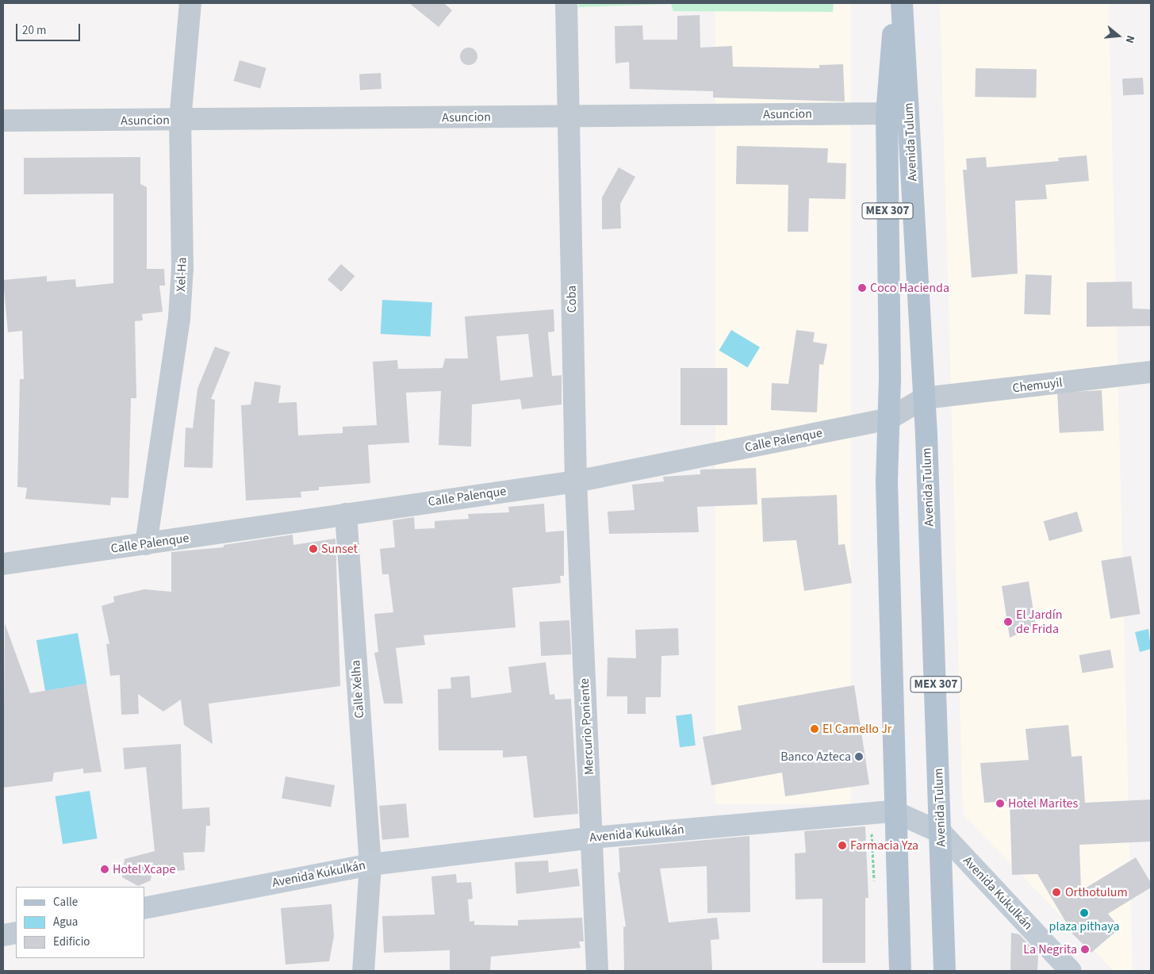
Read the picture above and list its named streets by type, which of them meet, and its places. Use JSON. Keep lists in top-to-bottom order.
{
  "streets": {
    "main road": ["Avenida Tulum", "MEX 307"],
    "street": [
      "Asuncion",
      "Xel-Ha",
      "Coba",
      "Chemuyil",
      "Calle Palenque",
      "Calle Xelha",
      "Mercurio Poniente",
      "Avenida Kukulkán"
    ]
  },
  "crossings": [
    ["Asuncion", "Avenida Tulum"],
    ["Asuncion", "Xel-Ha"],
    ["Asuncion", "Coba"],
    ["Avenida Tulum", "Chemuyil"],
    ["Avenida Tulum", "Calle Palenque"],
    ["Avenida Tulum", "Avenida Kukulkán"],
    ["Xel-Ha", "Calle Palenque"],
    ["Coba", "Calle Palenque"],
    ["Coba", "Mercurio Poniente"],
    ["Chemuyil", "Calle Palenque"],
    ["Calle Palenque", "Calle Xelha"],
    ["Calle Palenque", "Mercurio Poniente"],
    ["Calle Xelha", "Avenida Kukulkán"],
    ["Mercurio Poniente", "Avenida Kukulkán"]
  ],
  "places": [
    "Coco Hacienda",
    "Sunset",
    "El Jardín de Frida",
    "El Camello Jr",
    "Banco Azteca",
    "Hotel Marites",
    "Farmacia Yza",
    "Hotel Xcape",
    "Orthotulum",
    "plaza pithaya",
    "La Negrita"
  ],
  "legend": ["Calle", "Agua", "Edificio"],
  "scale_bar": "20 m",
  "north": "right"
}
